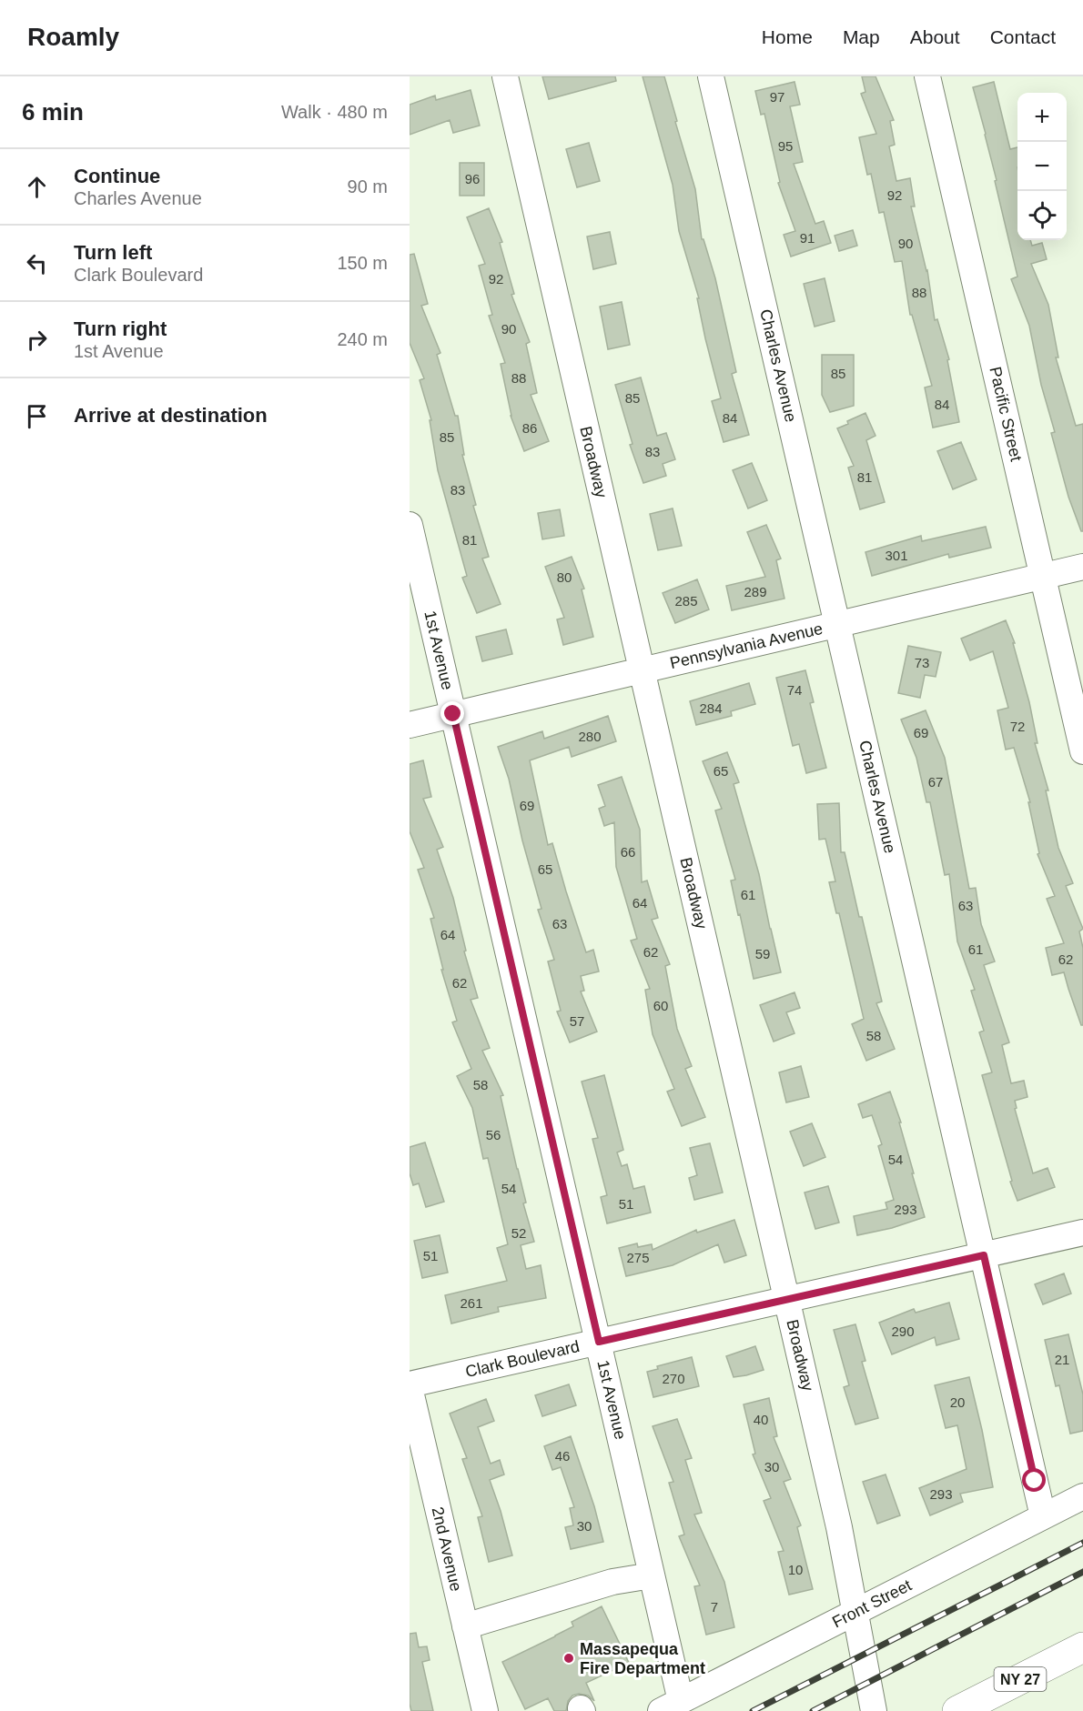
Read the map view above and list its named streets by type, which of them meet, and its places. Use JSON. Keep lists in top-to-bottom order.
{
  "streets": {
    "highway": ["NY 27"],
    "street": [
      "Charles Avenue",
      "Pacific Street",
      "Broadway",
      "Pennsylvania Avenue",
      "1st Avenue",
      "Clark Boulevard",
      "2nd Avenue",
      "Front Street"
    ]
  },
  "crossings": [
    ["Charles Avenue", "Pennsylvania Avenue"],
    ["Charles Avenue", "Clark Boulevard"],
    ["Charles Avenue", "Front Street"],
    ["Pacific Street", "Pennsylvania Avenue"],
    ["Broadway", "Pennsylvania Avenue"],
    ["Broadway", "Clark Boulevard"],
    ["Broadway", "Front Street"],
    ["Pennsylvania Avenue", "1st Avenue"],
    ["1st Avenue", "Clark Boulevard"],
    ["1st Avenue", "Front Street"],
    ["Clark Boulevard", "2nd Avenue"]
  ],
  "places": ["Massapequa Fire Department"],
  "house_numbers": [
    "97",
    "95",
    "96",
    "92",
    "91",
    "90",
    "92",
    "88",
    "90",
    "85",
    "88",
    "85",
    "84",
    "84",
    "86",
    "85",
    "83",
    "81",
    "83",
    "81",
    "301",
    "80",
    "289",
    "285",
    "73",
    "74",
    "284",
    "72",
    "69",
    "280",
    "65",
    "67",
    "69",
    "66",
    "65",
    "61",
    "64",
    "63",
    "63",
    "64",
    "61",
    "62",
    "59",
    "62",
    "62",
    "60",
    "57",
    "58",
    "58",
    "56",
    "54",
    "54",
    "51",
    "293",
    "52",
    "51",
    "275",
    "261",
    "290",
    "21",
    "270",
    "20",
    "40",
    "46",
    "30",
    "293",
    "30",
    "10",
    "7"
  ],
  "page": {
    "header": "Roamly",
    "nav": [
      "Home",
      "Map",
      "About",
      "Contact"
    ],
    "heading": ["6 min", "Walk · 480 m"],
    "map_buttons": ["+", "−"],
    "list": [
      ["Continue", "Charles Avenue", "90 m"],
      ["Turn left", "Clark Boulevard", "150 m"],
      ["Turn right", "1st Avenue", "240 m"],
      "Arrive at destination"
    ]
  }
}
